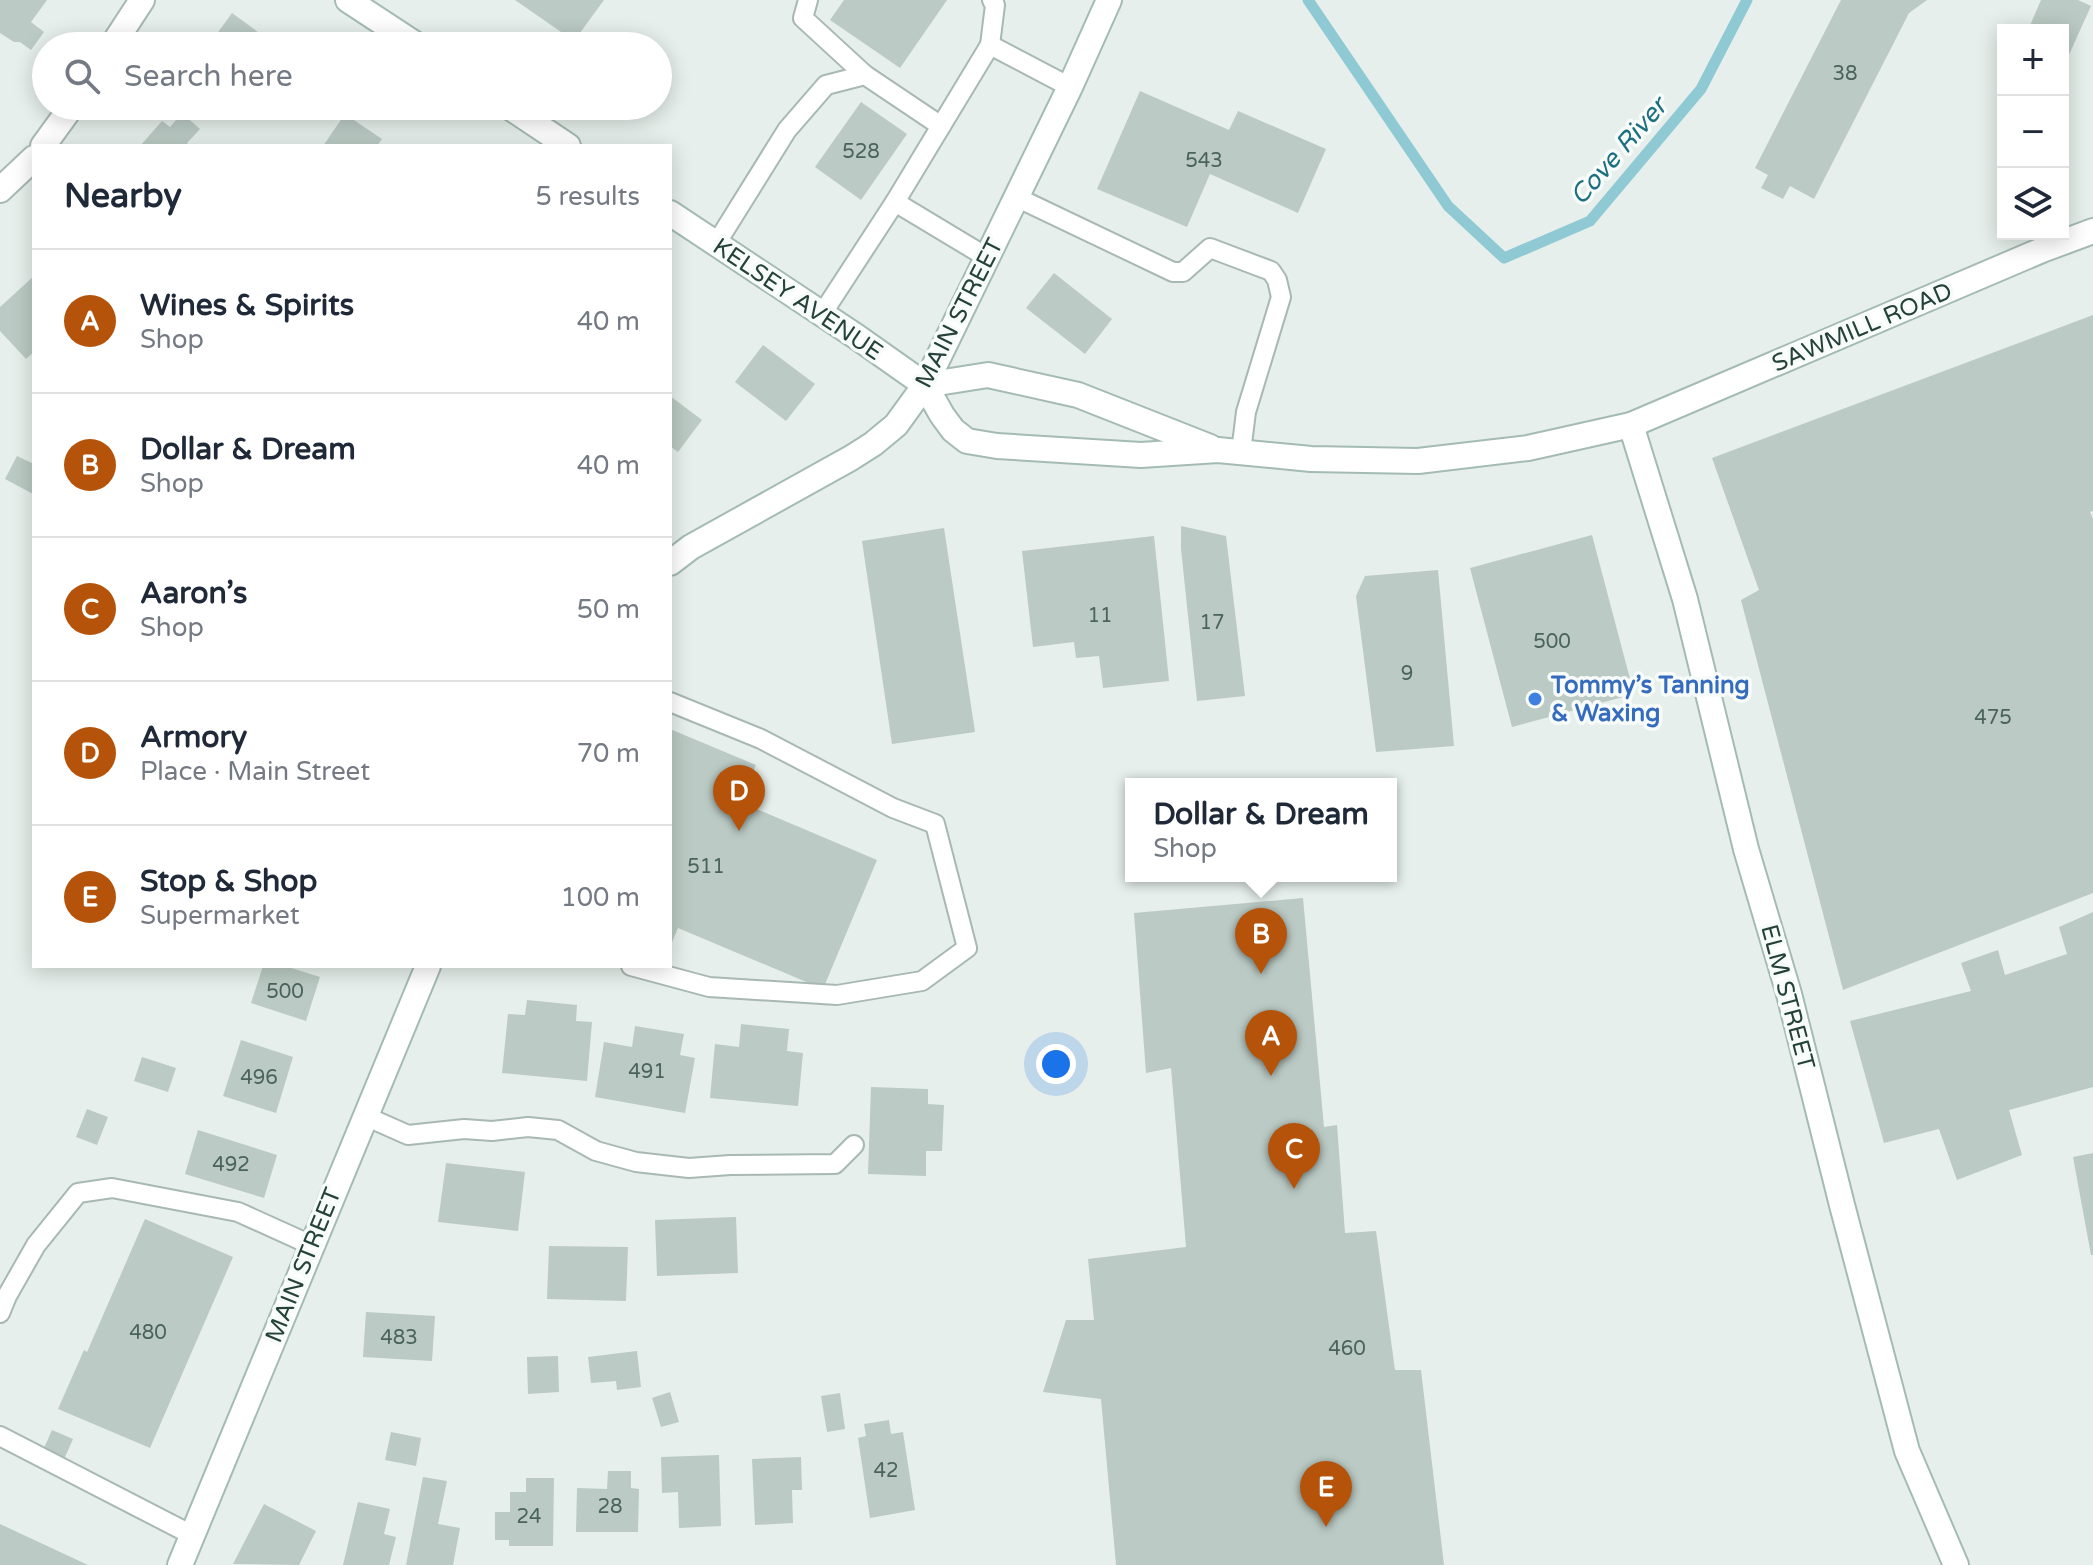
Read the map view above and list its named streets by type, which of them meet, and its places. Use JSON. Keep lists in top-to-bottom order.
{
  "streets": {
    "main road": [
      "KELSEY AVENUE",
      "MAIN STREET",
      "SAWMILL ROAD",
      "ELM STREET"
    ]
  },
  "crossings": [
    ["KELSEY AVENUE", "MAIN STREET"],
    ["SAWMILL ROAD", "ELM STREET"]
  ],
  "water": ["Cove River"],
  "places": ["Tommy’s Tanning & Waxing"],
  "house_numbers": [
    "38",
    "528",
    "543",
    "11",
    "17",
    "500",
    "9",
    "475",
    "511",
    "500",
    "491",
    "496",
    "492",
    "480",
    "483",
    "460",
    "42",
    "28",
    "24"
  ],
  "page": {
    "map_buttons": ["+", "−"],
    "search": "Search here",
    "heading": ["Nearby", "5 results"],
    "list": [
      {
        "mark": "A",
        "name": "Wines & Spirits",
        "note": "Shop",
        "value": "40 m"
      },
      {
        "mark": "B",
        "name": "Dollar & Dream",
        "note": "Shop",
        "value": "40 m"
      },
      {
        "mark": "C",
        "name": "Aaron’s",
        "note": "Shop",
        "value": "50 m"
      },
      {
        "mark": "D",
        "name": "Armory",
        "note": "Place · Main Street",
        "value": "70 m"
      },
      {
        "mark": "E",
        "name": "Stop & Shop",
        "note": "Supermarket",
        "value": "100 m"
      }
    ],
    "pins": [
      "D",
      "B",
      "A",
      "C",
      "E"
    ],
    "popup": ["Dollar & Dream", "Shop"]
  }
}
